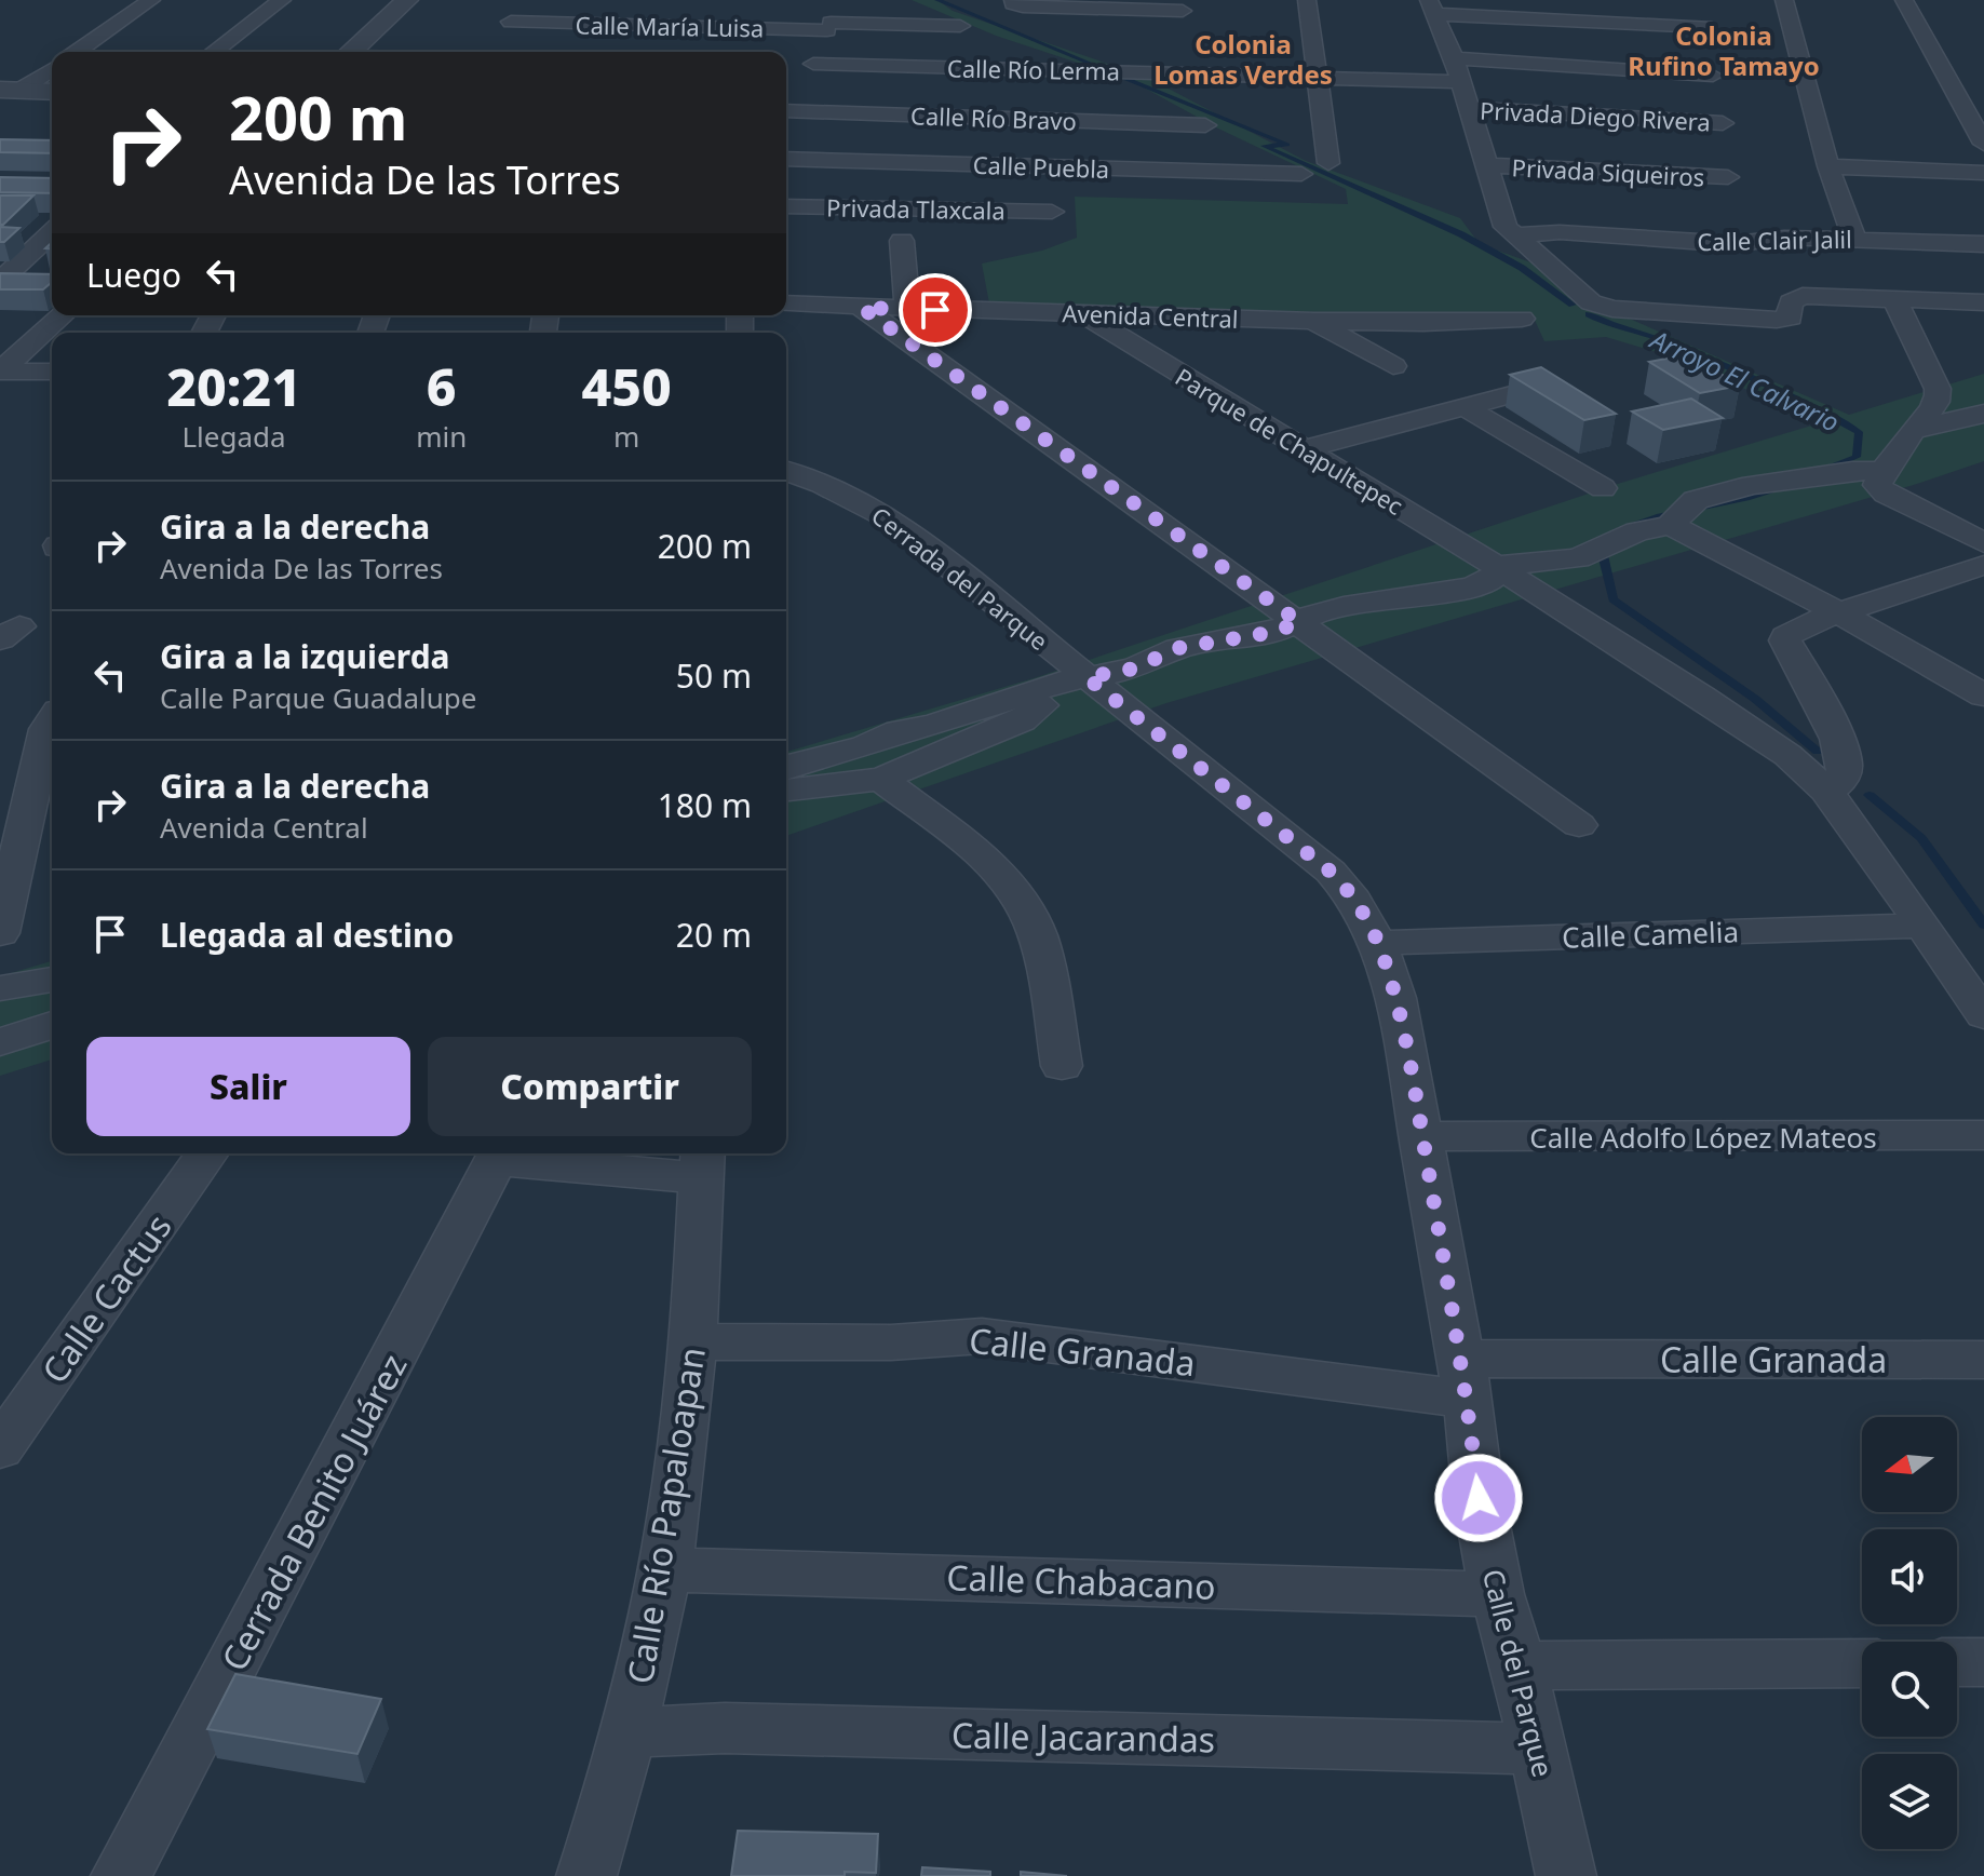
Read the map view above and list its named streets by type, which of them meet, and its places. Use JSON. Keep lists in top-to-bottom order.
{
  "streets": {
    "street": [
      "Calle María Luisa",
      "Calle Río Lerma",
      "Privada Diego Rivera",
      "Calle Río Bravo",
      "Calle Puebla",
      "Privada Siqueiros",
      "Privada Tlaxcala",
      "Calle Clair Jalil",
      "Avenida Central",
      "Parque de Chapultepec",
      "Cerrada del Parque",
      "Calle Camelia",
      "Calle Adolfo López Mateos",
      "Calle Cactus",
      "Calle Granada",
      "Cerrada Benito Juárez",
      "Calle Río Papaloapan",
      "Calle Chabacano",
      "Calle del Parque",
      "Calle Jacarandas"
    ]
  },
  "crossings": [
    ["Calle Río Lerma", "Calle Río Bravo"],
    ["Avenida Central", "Parque de Chapultepec"],
    ["Parque de Chapultepec", "Calle Camelia"],
    ["Cerrada del Parque", "Calle del Parque"],
    ["Calle Camelia", "Calle del Parque"],
    ["Calle Adolfo López Mateos", "Calle del Parque"],
    ["Calle Granada", "Calle Río Papaloapan"],
    ["Calle Granada", "Calle del Parque"],
    ["Calle Río Papaloapan", "Calle Chabacano"],
    ["Calle Río Papaloapan", "Calle Jacarandas"],
    ["Calle Chabacano", "Calle del Parque"],
    ["Calle del Parque", "Calle Jacarandas"]
  ],
  "districts": ["Colonia Rufino Tamayo", "Colonia Lomas Verdes"],
  "water": ["Arroyo El Calvario"],
  "north": "left",
  "page": {
    "turn": ["200 m", "Avenida De las Torres"],
    "then": "Luego",
    "eta": [
      "20:21",
      "Llegada",
      "6",
      "min",
      "450",
      "m"
    ],
    "list": [
      {
        "name": "Gira a la derecha",
        "note": "Avenida De las Torres",
        "value": "200 m"
      },
      {
        "name": "Gira a la izquierda",
        "note": "Calle Parque Guadalupe",
        "value": "50 m"
      },
      {
        "name": "Gira a la derecha",
        "note": "Avenida Central",
        "value": "180 m"
      },
      {
        "name": "Llegada al destino",
        "value": "20 m"
      }
    ],
    "buttons": ["Salir", "Compartir"]
  }
}
